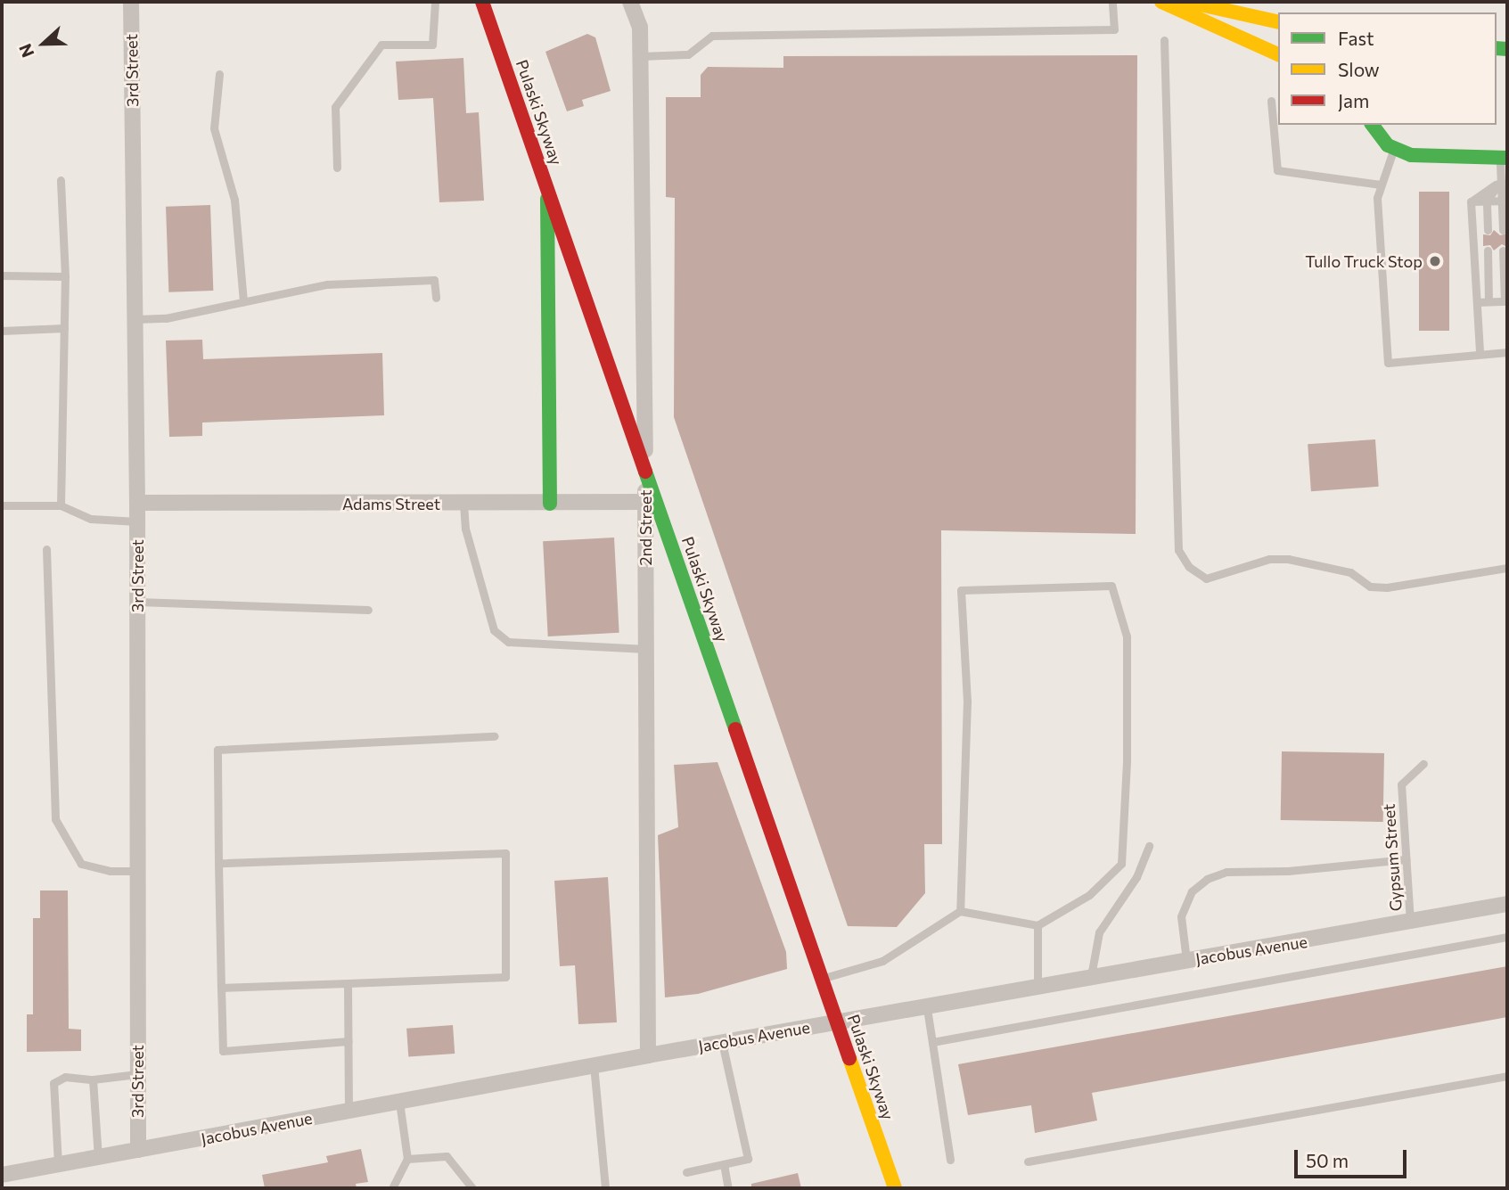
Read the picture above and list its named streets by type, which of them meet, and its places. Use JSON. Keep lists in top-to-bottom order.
{
  "streets": {
    "main road": ["Pulaski Skyway"],
    "street": [
      "3rd Street",
      "Adams Street",
      "2nd Street",
      "Jacobus Avenue"
    ],
    "lane": ["Gypsum Street"]
  },
  "crossings": [
    ["3rd Street", "Adams Street"],
    ["3rd Street", "Jacobus Avenue"],
    ["Adams Street", "2nd Street"],
    ["2nd Street", "Jacobus Avenue"],
    ["Gypsum Street", "Jacobus Avenue"]
  ],
  "places": ["Tullo Truck Stop"],
  "legend": ["Fast", "Slow", "Jam"],
  "scale_bar": "50 m",
  "north": "left"
}
